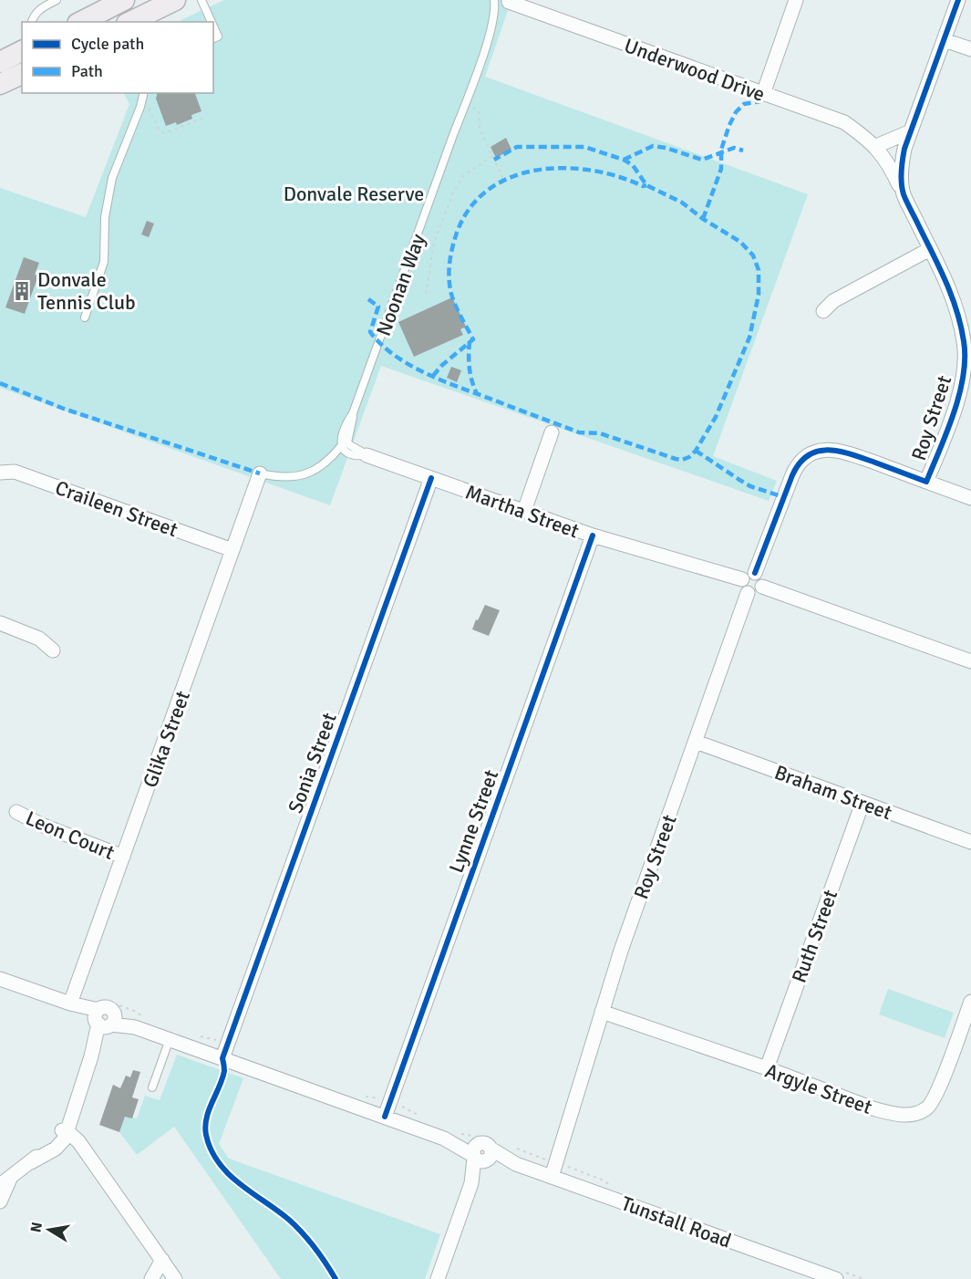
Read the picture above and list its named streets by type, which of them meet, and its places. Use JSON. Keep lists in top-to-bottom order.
{
  "streets": {
    "street": [
      "Underwood Drive",
      "Roy Street",
      "Craileen Street",
      "Martha Street",
      "Glika Street",
      "Sonia Street",
      "Braham Street",
      "Lynne Street",
      "Leon Court",
      "Ruth Street",
      "Argyle Street",
      "Tunstall Road"
    ],
    "lane": ["Noonan Way"]
  },
  "crossings": [
    ["Underwood Drive", "Roy Street"],
    ["Noonan Way", "Martha Street"],
    ["Roy Street", "Martha Street"],
    ["Roy Street", "Braham Street"],
    ["Roy Street", "Argyle Street"],
    ["Roy Street", "Tunstall Road"],
    ["Craileen Street", "Glika Street"],
    ["Martha Street", "Sonia Street"],
    ["Martha Street", "Lynne Street"],
    ["Glika Street", "Leon Court"],
    ["Glika Street", "Tunstall Road"],
    ["Sonia Street", "Tunstall Road"],
    ["Braham Street", "Ruth Street"],
    ["Lynne Street", "Tunstall Road"],
    ["Ruth Street", "Argyle Street"]
  ],
  "parks": ["Donvale Reserve"],
  "places": {
    "building": ["Donvale Tennis Club"]
  },
  "legend": ["Cycle path", "Path"],
  "north": "left"
}
